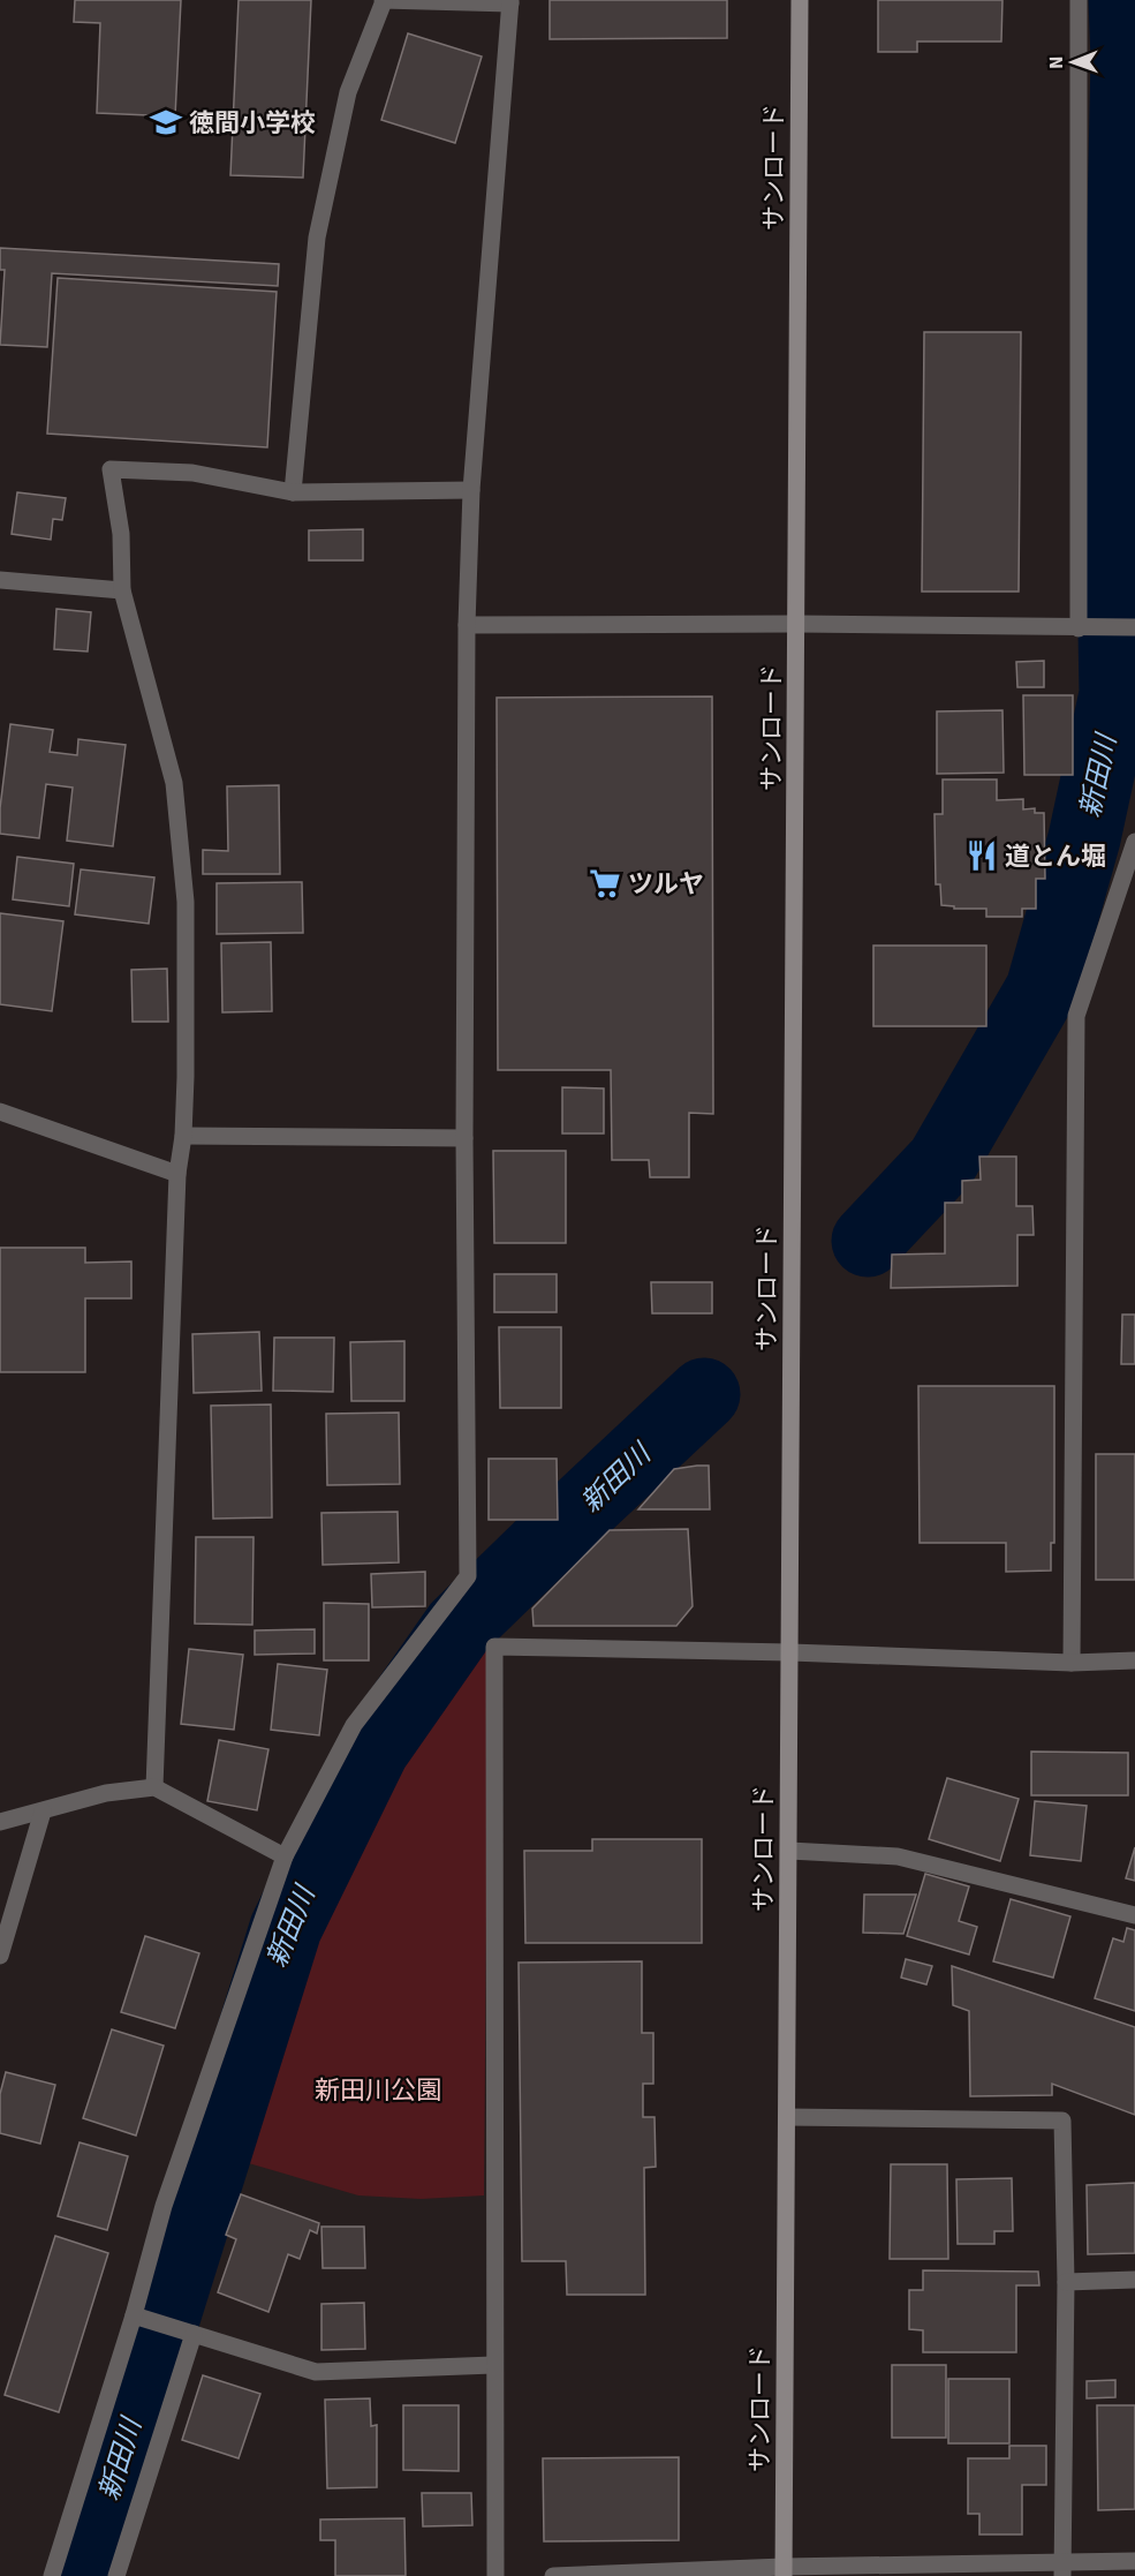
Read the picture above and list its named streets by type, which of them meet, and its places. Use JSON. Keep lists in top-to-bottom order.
{
  "streets": {
    "street": ["サンロード"]
  },
  "water": ["新田川"],
  "parks": ["新田川公園"],
  "places": {
    "school or university": ["徳間小学校"],
    "restaurant": ["道とん堀"],
    "supermarket": ["ツルヤ"]
  },
  "north": "left"
}
